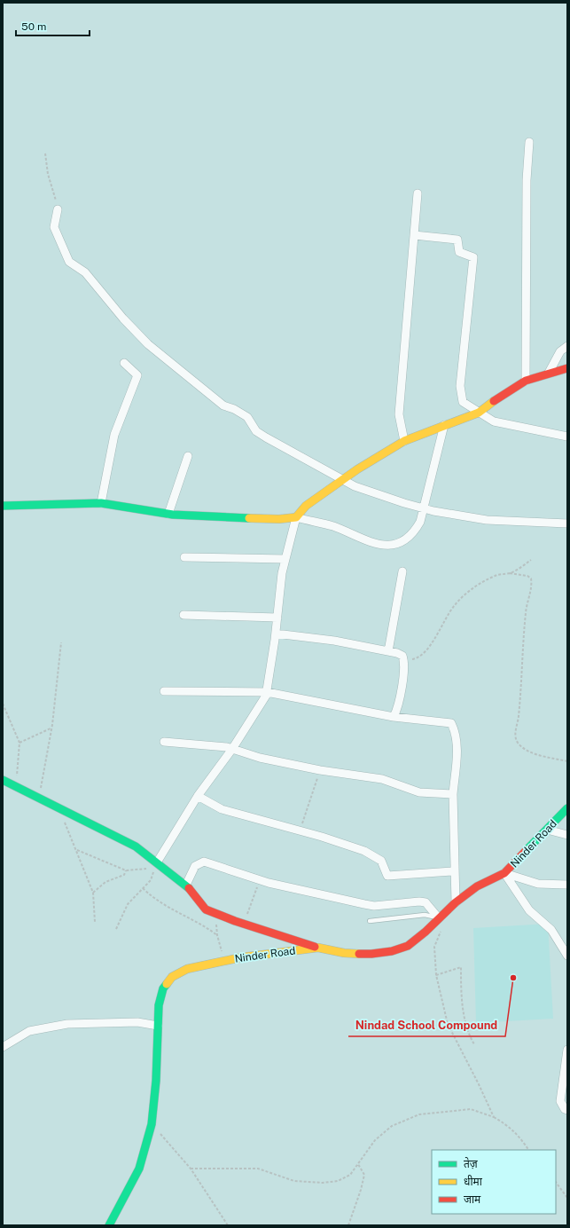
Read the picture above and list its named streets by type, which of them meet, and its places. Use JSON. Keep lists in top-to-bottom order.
{
  "streets": {
    "street": ["Ninder Road"]
  },
  "places": ["Nindad School Compound"],
  "legend": ["तेज़", "धीमा", "जाम"],
  "scale_bar": "50 m"
}
